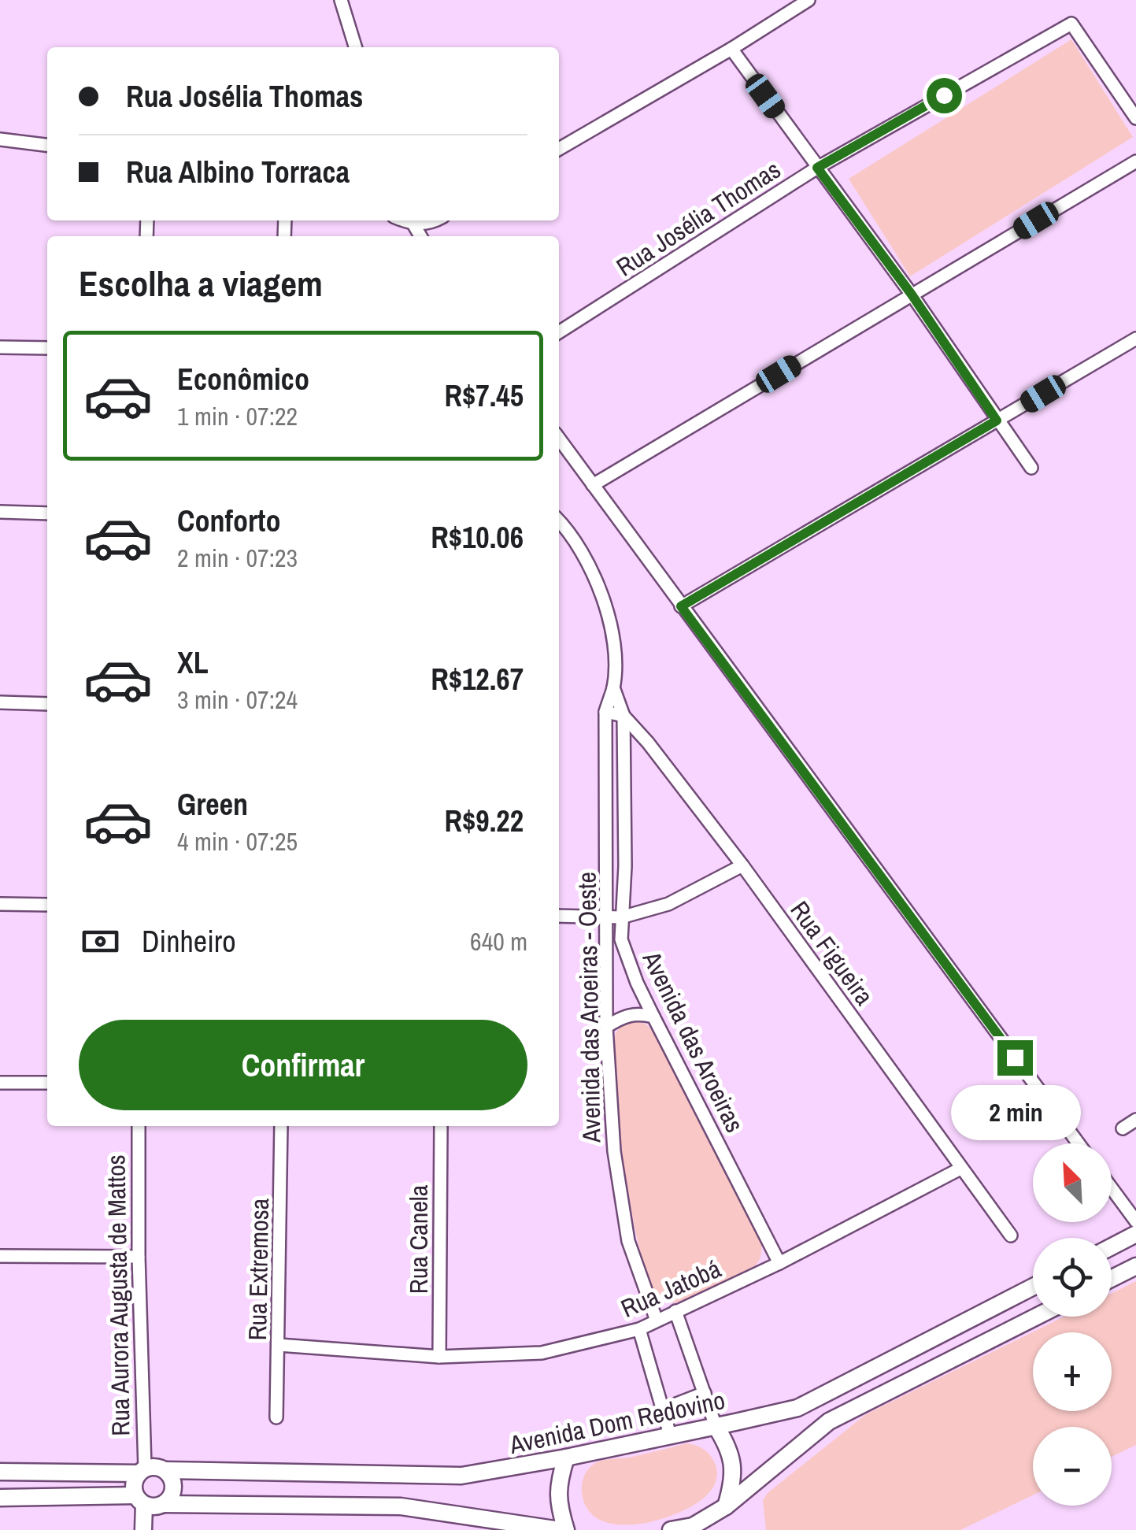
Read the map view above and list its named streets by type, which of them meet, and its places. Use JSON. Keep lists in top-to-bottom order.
{
  "streets": {
    "street": [
      "Rua Josélia Thomas",
      "Rua Figueira",
      "Avenida das Aroeiras - Oeste",
      "Avenida das Aroeiras",
      "Rua Canela",
      "Rua Extremosa",
      "Rua Jatobá",
      "Rua Aurora Augusta de Mattos",
      "Avenida Dom Redovino"
    ]
  },
  "crossings": [
    ["Rua Figueira", "Avenida das Aroeiras"],
    ["Rua Figueira", "Rua Jatobá"],
    ["Avenida das Aroeiras - Oeste", "Avenida das Aroeiras"],
    ["Avenida das Aroeiras - Oeste", "Rua Jatobá"],
    ["Avenida das Aroeiras", "Rua Jatobá"],
    ["Rua Canela", "Rua Jatobá"],
    ["Rua Extremosa", "Rua Jatobá"],
    ["Rua Aurora Augusta de Mattos", "Avenida Dom Redovino"]
  ],
  "north": "top left",
  "page": {
    "banner": ["Rua Josélia Thomas", "Rua Albino Torraca"],
    "heading": "Escolha a viagem",
    "list": [
      {
        "name": "Econômico",
        "note": "1 min · 07:22",
        "value": "R$7.45"
      },
      {
        "name": "Conforto",
        "note": "2 min · 07:23",
        "value": "R$10.06"
      },
      {
        "name": "XL",
        "note": "3 min · 07:24",
        "value": "R$12.67"
      },
      {
        "name": "Green",
        "note": "4 min · 07:25",
        "value": "R$9.22"
      }
    ],
    "pay": ["Dinheiro", "640 m"],
    "buttons": "Confirmar",
    "bubble": "2 min",
    "map_buttons": ["+", "−"]
  }
}
